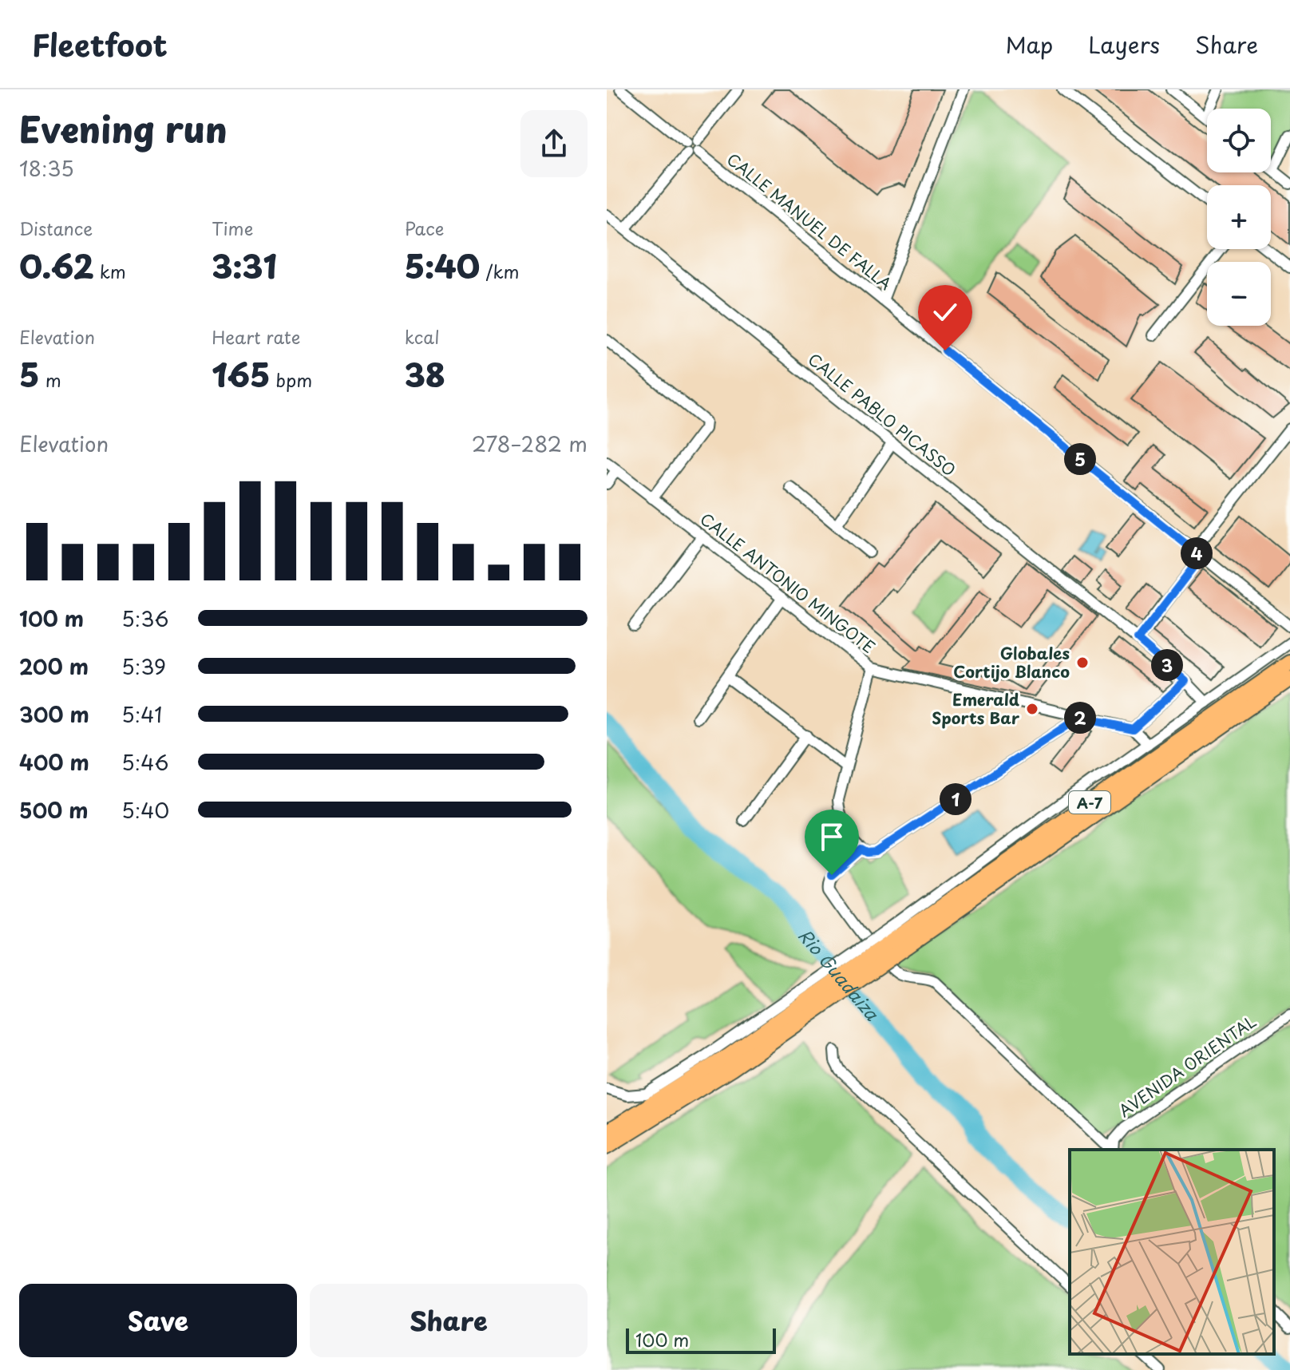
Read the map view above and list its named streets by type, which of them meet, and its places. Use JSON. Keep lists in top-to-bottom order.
{
  "streets": {
    "highway": ["A-7"],
    "street": [
      "CALLE MANUEL DE FALLA",
      "CALLE PABLO PICASSO",
      "CALLE ANTONIO MINGOTE",
      "AVENIDA ORIENTAL"
    ]
  },
  "water": ["Rio Guadaiza"],
  "places": ["Globales Cortijo Blanco", "Emerald Sports Bar"],
  "scale_bar": "100 m",
  "page": {
    "header": "Fleetfoot",
    "nav": ["Map", "Layers", "Share"],
    "heading": ["Evening run", "18:35"],
    "map_buttons": ["+", "−"],
    "stats": [
      ["Distance", "0.62 km"],
      ["Time", "3:31"],
      ["Pace", "5:40 /km"],
      ["Elevation", "5 m"],
      ["Heart rate", "165 bpm"],
      ["kcal", "38"]
    ],
    "chart": ["Elevation", "278–282 m"],
    "pins": [
      "5",
      "4",
      "3",
      "2",
      "1"
    ],
    "list": [
      {
        "name": "100 m",
        "note": "5:36"
      },
      {
        "name": "200 m",
        "note": "5:39"
      },
      {
        "name": "300 m",
        "note": "5:41"
      },
      {
        "name": "400 m",
        "note": "5:46"
      },
      {
        "name": "500 m",
        "note": "5:40"
      }
    ],
    "buttons": ["Save", "Share"],
    "scale": "100 m"
  }
}
